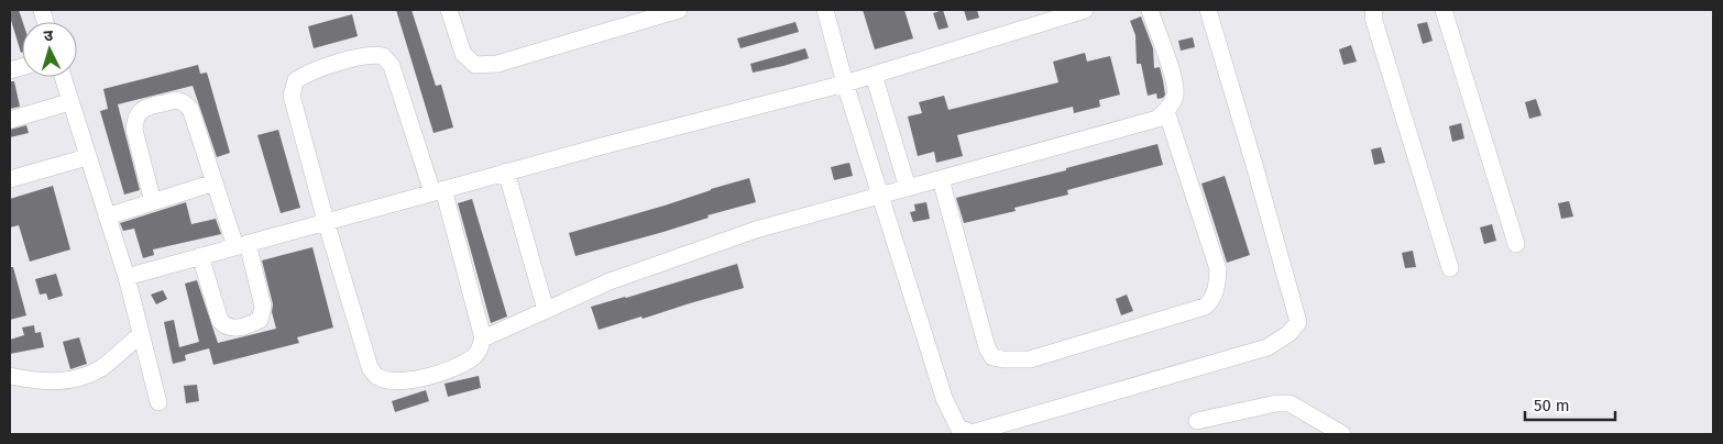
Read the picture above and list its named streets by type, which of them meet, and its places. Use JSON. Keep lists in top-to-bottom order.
{
  "scale_bar": "50 m",
  "north": "top"
}
